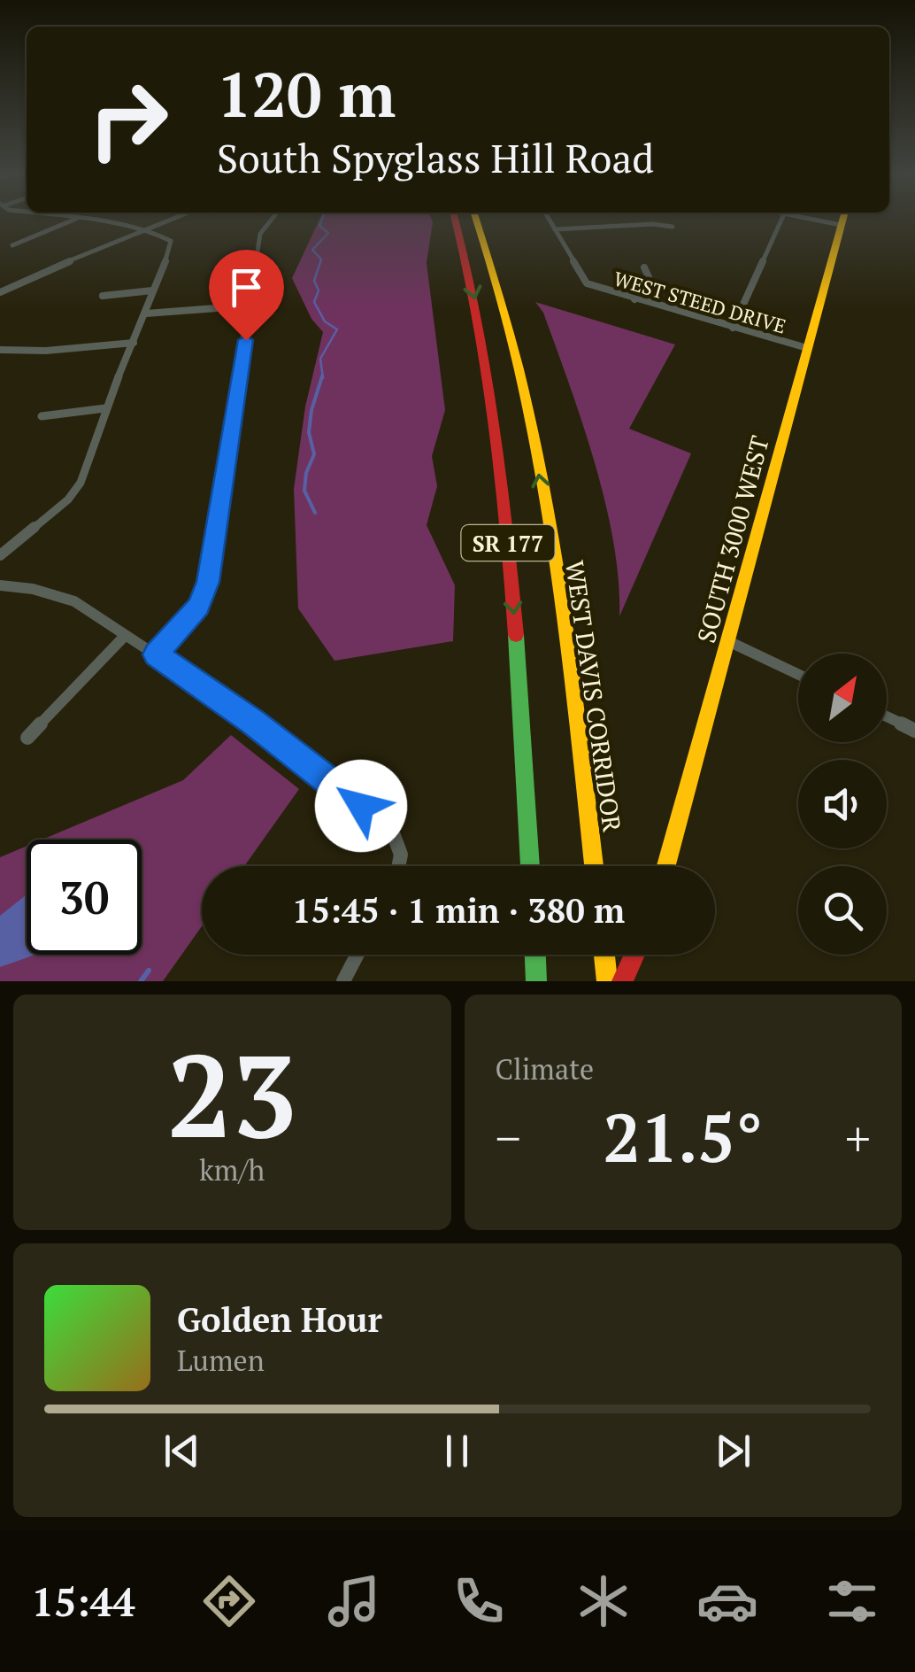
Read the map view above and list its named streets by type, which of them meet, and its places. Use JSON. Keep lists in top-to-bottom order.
{
  "streets": {
    "main road": ["SOUTH 3000 WEST", "SR 177", "WEST DAVIS CORRIDOR"],
    "street": ["WEST STEED DRIVE"]
  },
  "crossings": [
    ["WEST STEED DRIVE", "SOUTH 3000 WEST"]
  ],
  "north": "top right",
  "page": {
    "turn": ["120 m", "South Spyglass Hill Road"],
    "limit": "30",
    "trip": "15:45 · 1 min · 380 m",
    "tile": [
      ["23", "km/h"],
      "Climate"
    ],
    "heat": ["−", "21.5°", "+"],
    "song": ["Golden Hour", "Lumen"],
    "tabs": "15:44"
  }
}
